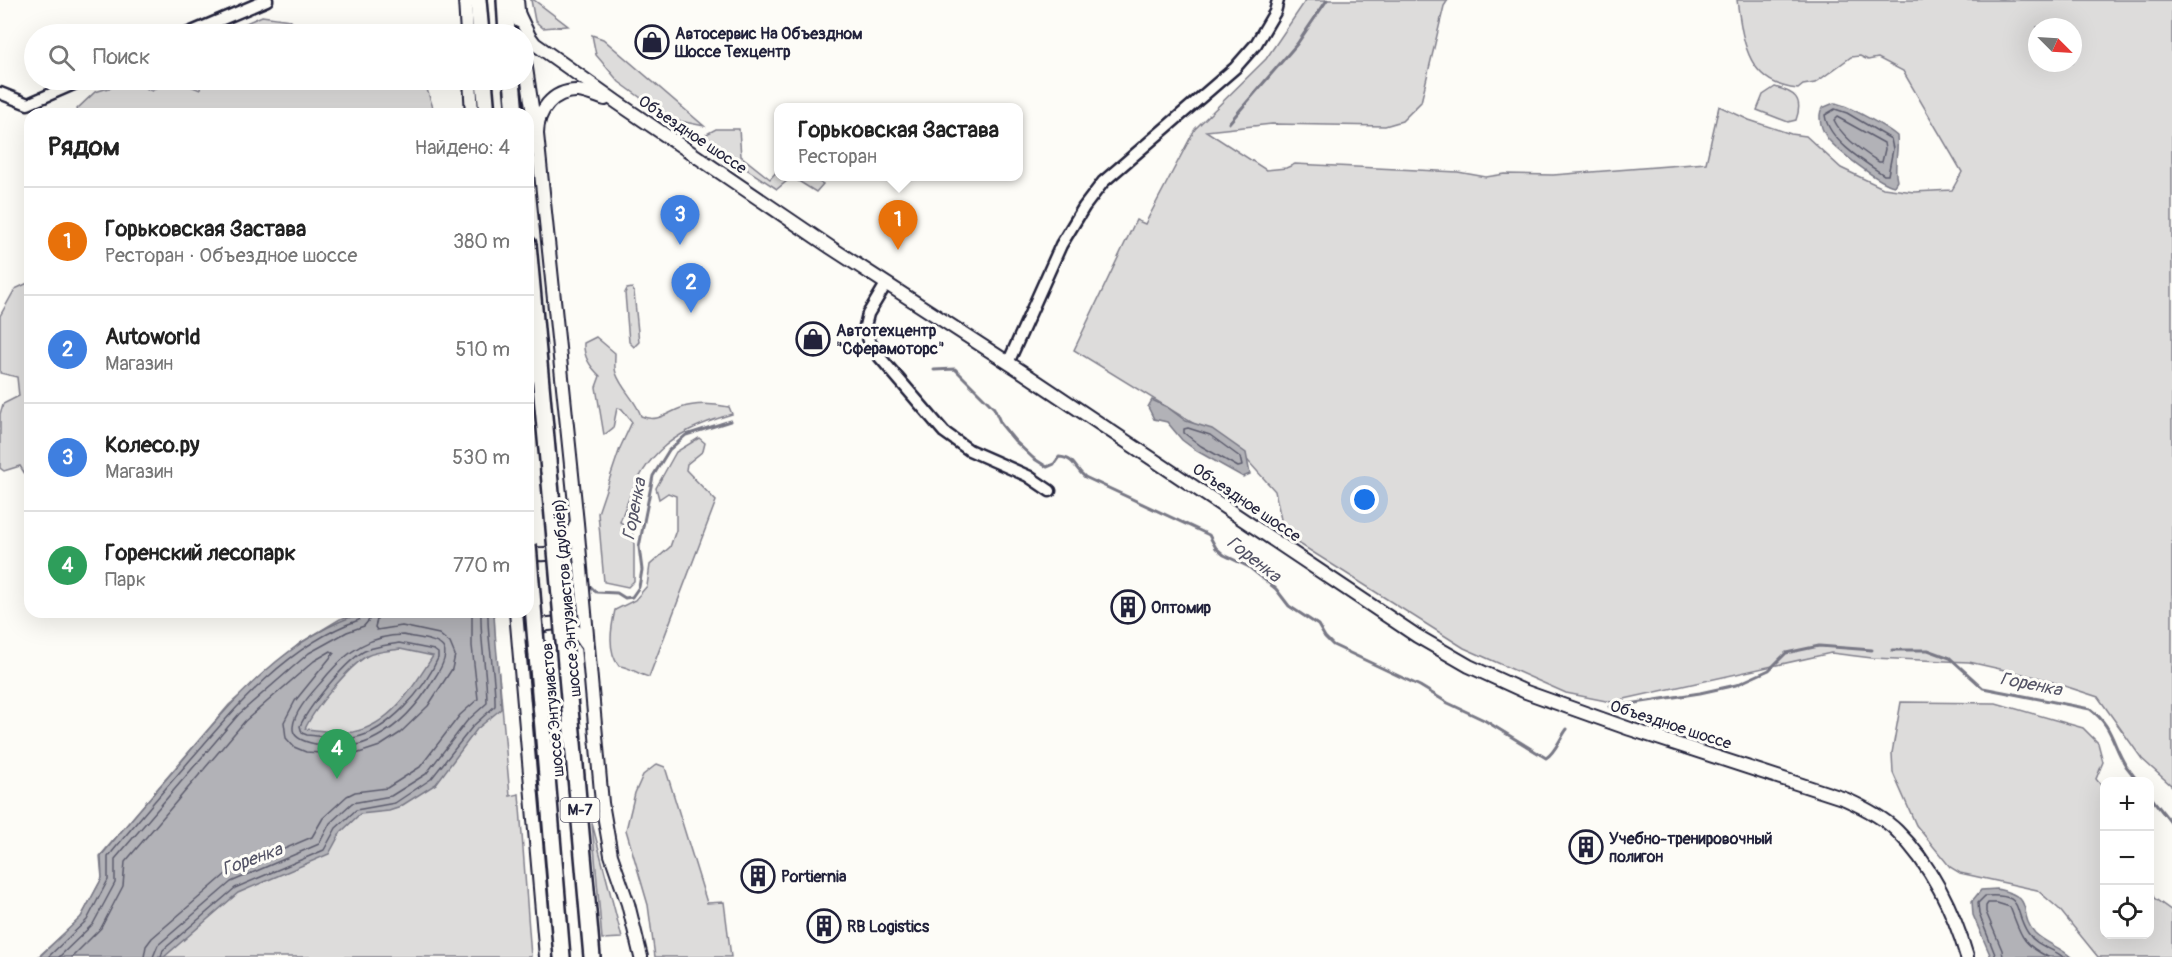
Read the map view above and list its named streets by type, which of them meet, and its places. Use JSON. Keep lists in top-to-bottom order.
{
  "streets": {
    "highway": ["шоссе Энтузиастов", "М-7"],
    "main road": ["Объездное шоссе", "шоссе Энтузиастов (дублёр)"]
  },
  "water": ["Горенка"],
  "places": {
    "shop": ["Автосервис На Объездном Шоссе Техцентр", "Автотехцентр \"Сферамоторс\""],
    "building": [
      "Оптомир",
      "Учебно-тренировочный полигон",
      "Portiernia",
      "RB Logistics"
    ]
  },
  "north": "bottom right",
  "page": {
    "search": "Поиск",
    "popup": ["Горьковская Застава", "Ресторан"],
    "heading": ["Рядом", "Найдено: 4"],
    "list": [
      {
        "mark": "1",
        "name": "Горьковская Застава",
        "note": "Ресторан · Объездное шоссе",
        "value": "380 m"
      },
      {
        "mark": "2",
        "name": "Autoworld",
        "note": "Магазин",
        "value": "510 m"
      },
      {
        "mark": "3",
        "name": "Колесо.ру",
        "note": "Магазин",
        "value": "530 m"
      },
      {
        "mark": "4",
        "name": "Горенский лесопарк",
        "note": "Парк",
        "value": "770 m"
      }
    ],
    "pins": [
      "3",
      "1",
      "2",
      "4"
    ],
    "map_buttons": ["+", "−"]
  }
}
